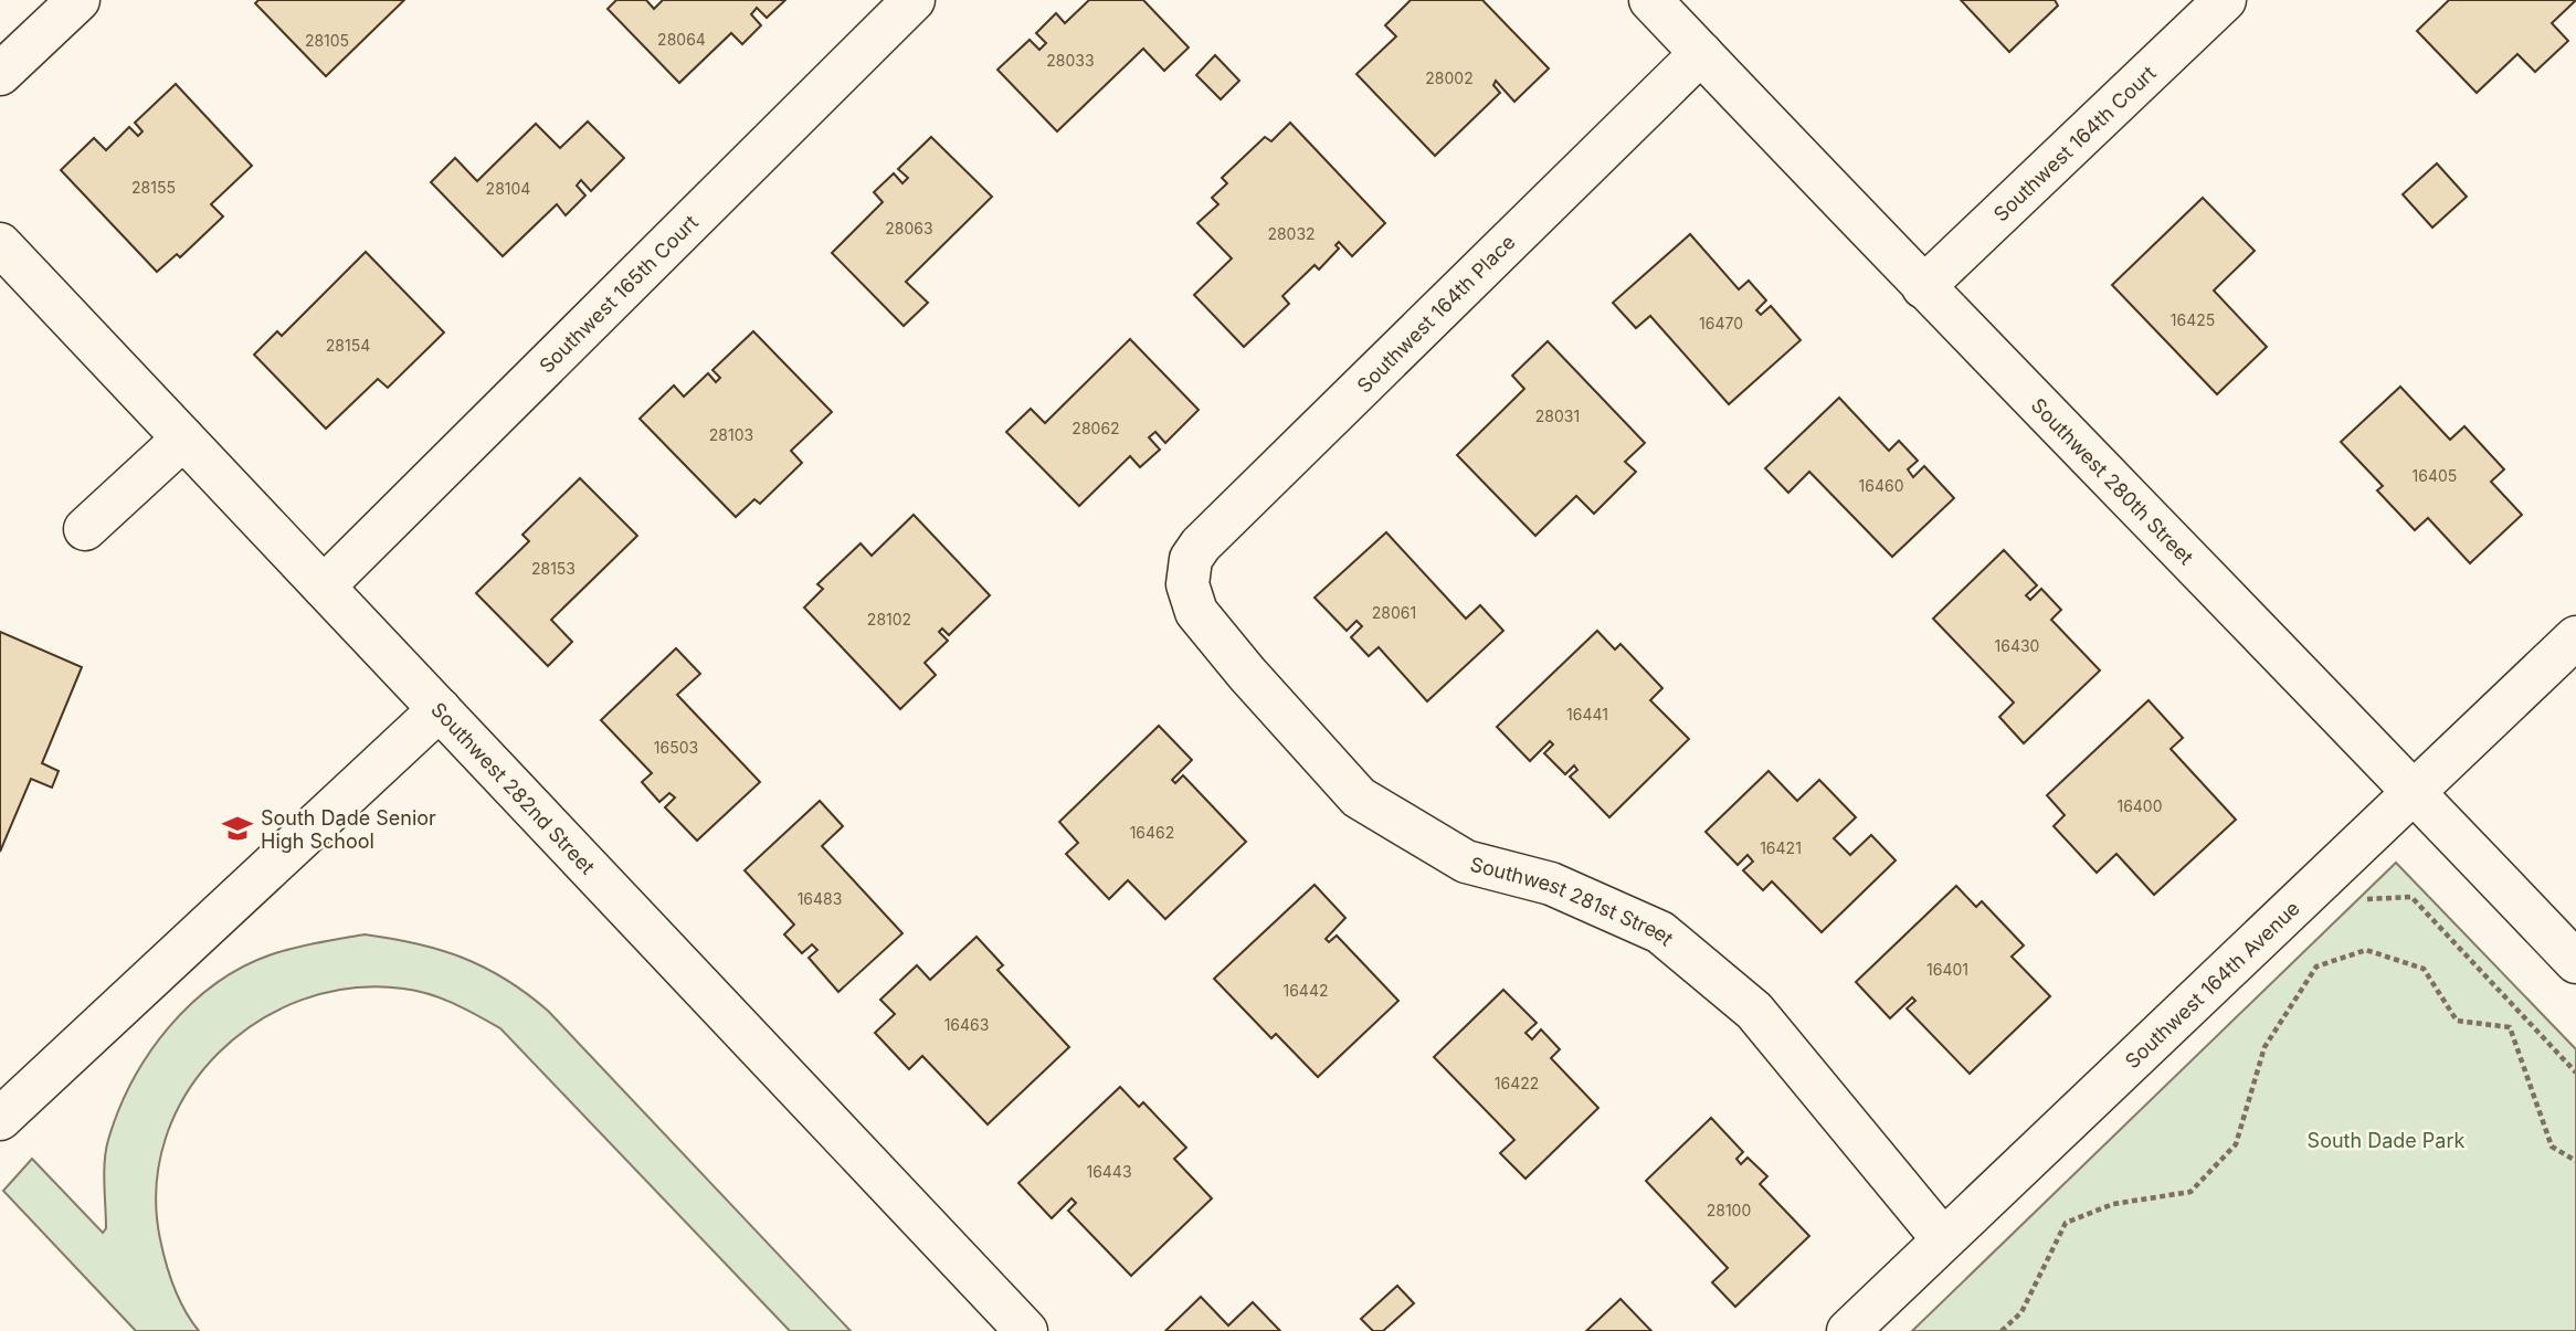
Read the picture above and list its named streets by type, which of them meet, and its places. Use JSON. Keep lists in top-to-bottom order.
{
  "streets": {
    "street": [
      "Southwest 164th Court",
      "Southwest 165th Court",
      "Southwest 164th Place",
      "Southwest 280th Street",
      "Southwest 282nd Street",
      "Southwest 281st Street",
      "Southwest 164th Avenue"
    ]
  },
  "crossings": [
    ["Southwest 164th Court", "Southwest 280th Street"],
    ["Southwest 165th Court", "Southwest 282nd Street"],
    ["Southwest 164th Place", "Southwest 280th Street"],
    ["Southwest 164th Place", "Southwest 281st Street"],
    ["Southwest 280th Street", "Southwest 164th Avenue"],
    ["Southwest 281st Street", "Southwest 164th Avenue"]
  ],
  "parks": ["South Dade Park"],
  "places": {
    "school or university": ["South Dade Senior High School"]
  },
  "house_numbers": [
    "28064",
    "28105",
    "28033",
    "28002",
    "28155",
    "28104",
    "28063",
    "28032",
    "16425",
    "16470",
    "28154",
    "28031",
    "28062",
    "28103",
    "16405",
    "16460",
    "28153",
    "28061",
    "28102",
    "16430",
    "16441",
    "16503",
    "16400",
    "16462",
    "16421",
    "16483",
    "16401",
    "16442",
    "16463",
    "16422",
    "16443",
    "28100"
  ]
}
